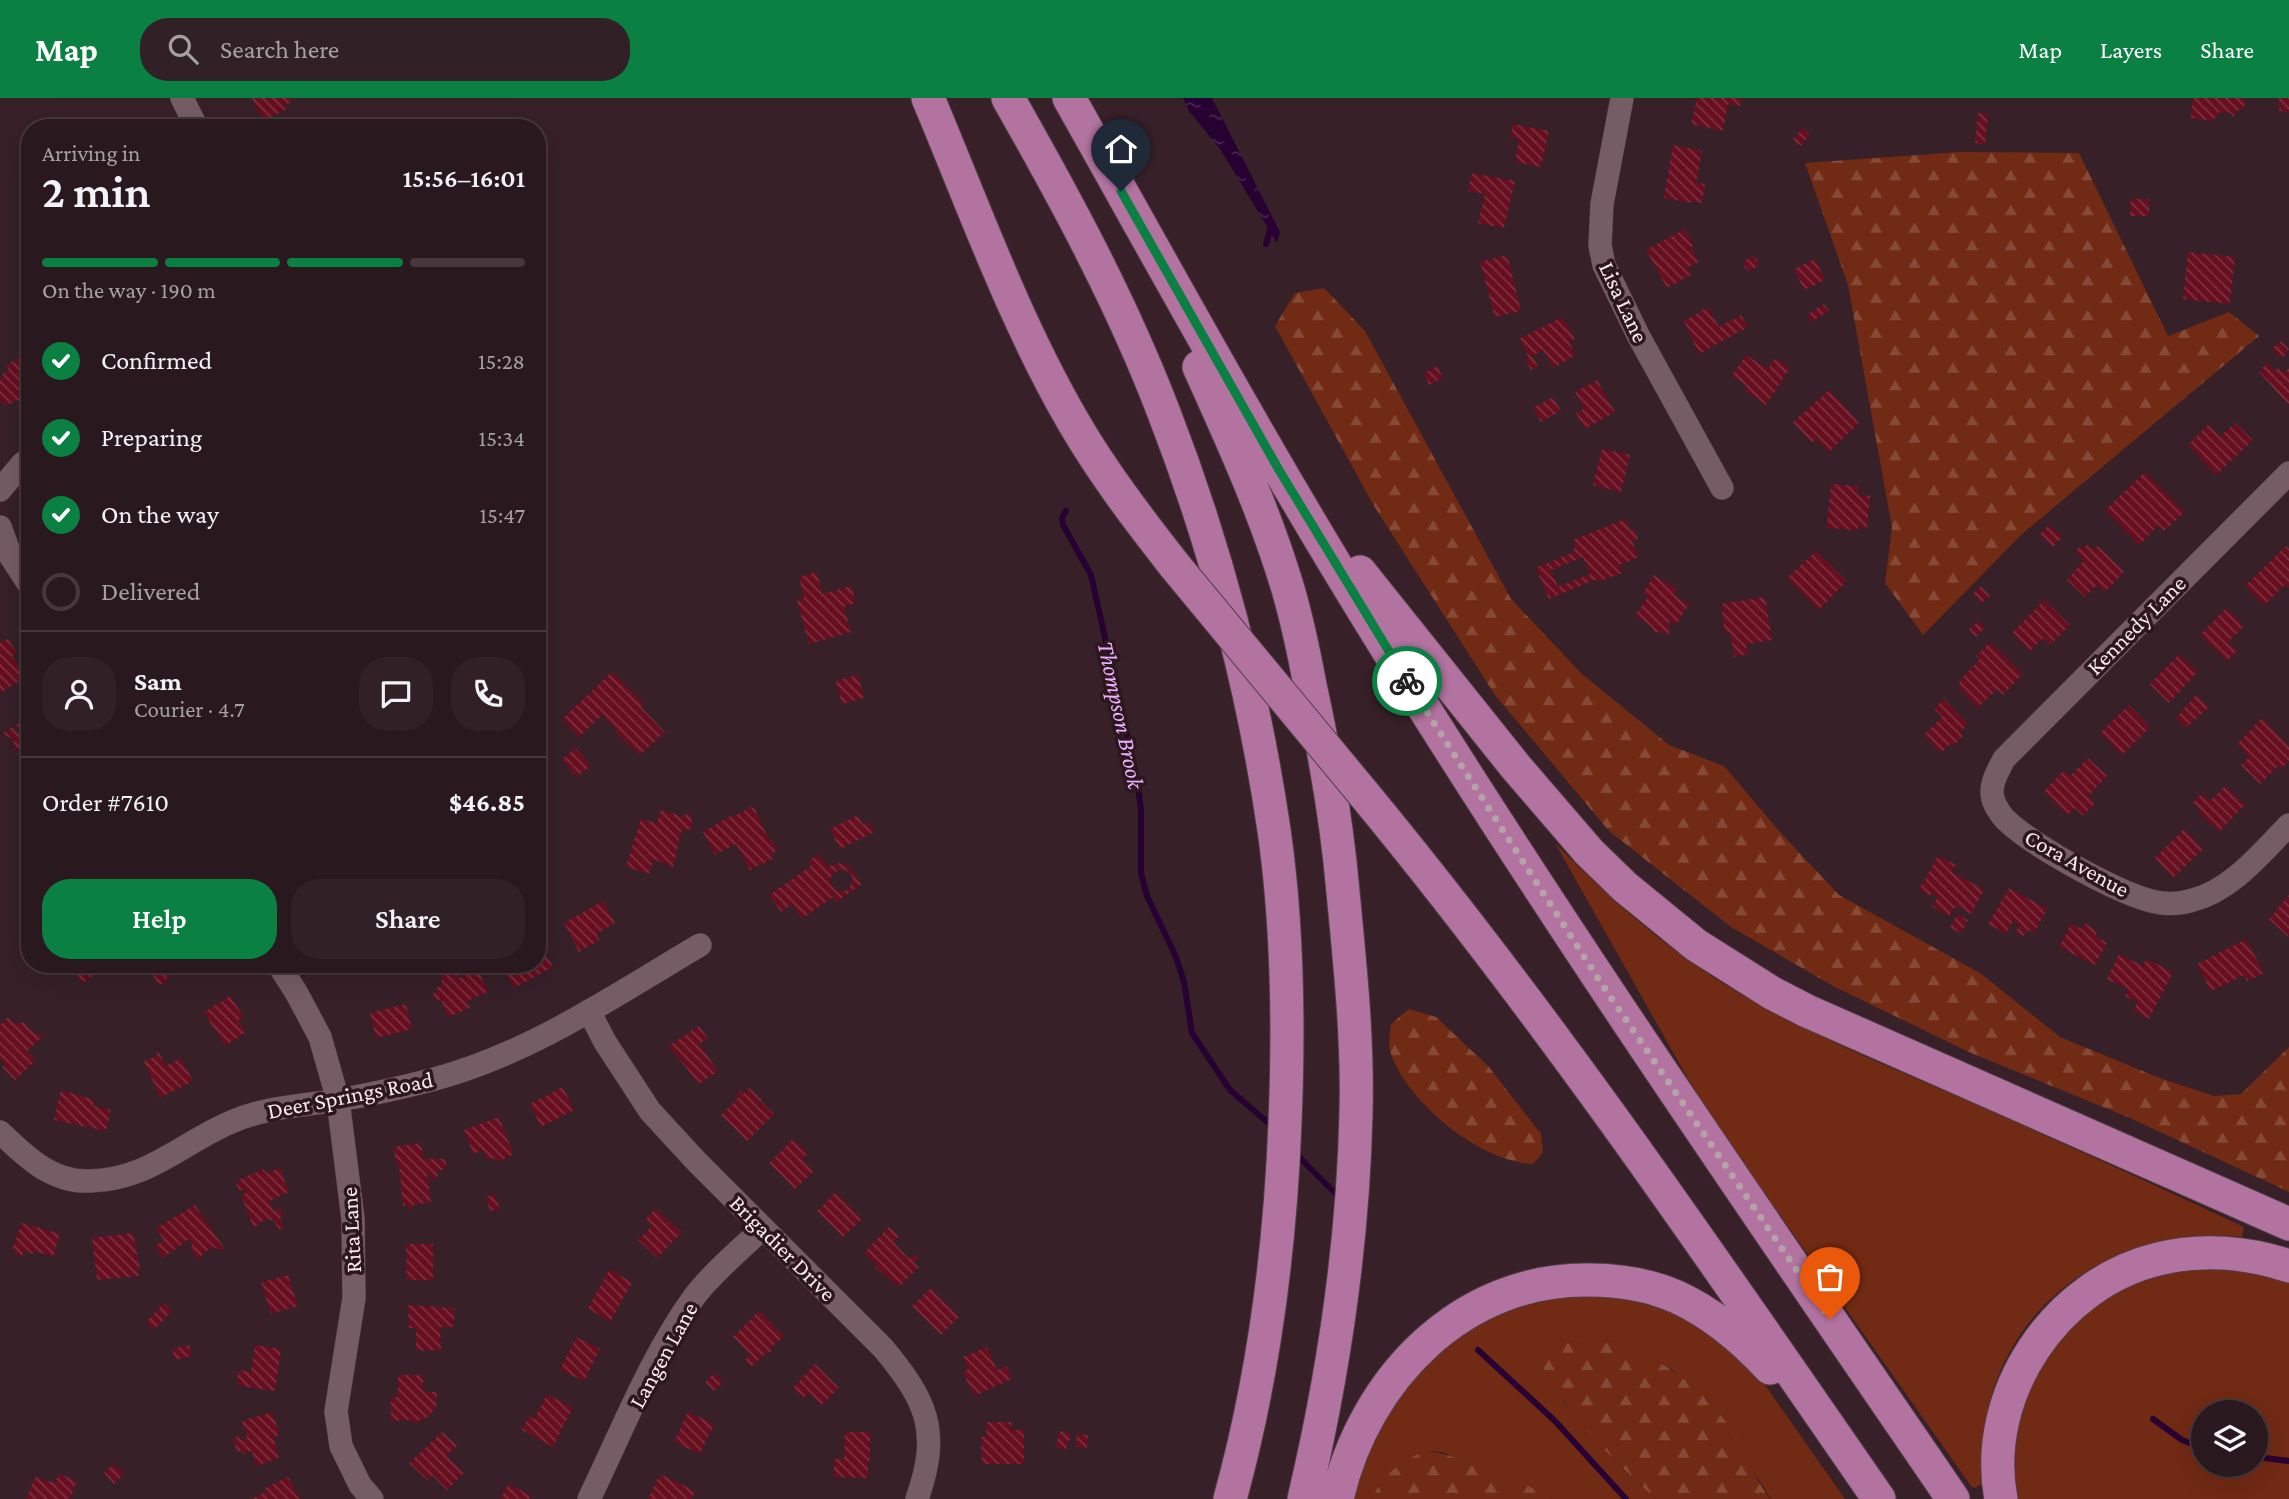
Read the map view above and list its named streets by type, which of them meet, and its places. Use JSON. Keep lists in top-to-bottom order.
{
  "streets": {
    "street": [
      "Lisa Lane",
      "Kennedy Lane",
      "Cora Avenue",
      "Deer Springs Road",
      "Rita Lane",
      "Brigadier Drive",
      "Langen Lane"
    ]
  },
  "crossings": [
    ["Kennedy Lane", "Cora Avenue"],
    ["Deer Springs Road", "Rita Lane"],
    ["Deer Springs Road", "Brigadier Drive"],
    ["Brigadier Drive", "Langen Lane"]
  ],
  "water": ["Thompson Brook"],
  "page": {
    "header": "Map",
    "search": "Search here",
    "nav": ["Map", "Layers", "Share"],
    "heading": ["2 min", "Arriving in", "15:56–16:01"],
    "panel": [
      "Sam",
      "Courier · 4.7",
      "Order #7610",
      "$46.85"
    ],
    "bar": "On the way · 190 m",
    "list": [
      ["Confirmed", "15:28"],
      ["Preparing", "15:34"],
      ["On the way", "15:47"],
      "Delivered"
    ],
    "buttons": ["Help", "Share"]
  }
}
